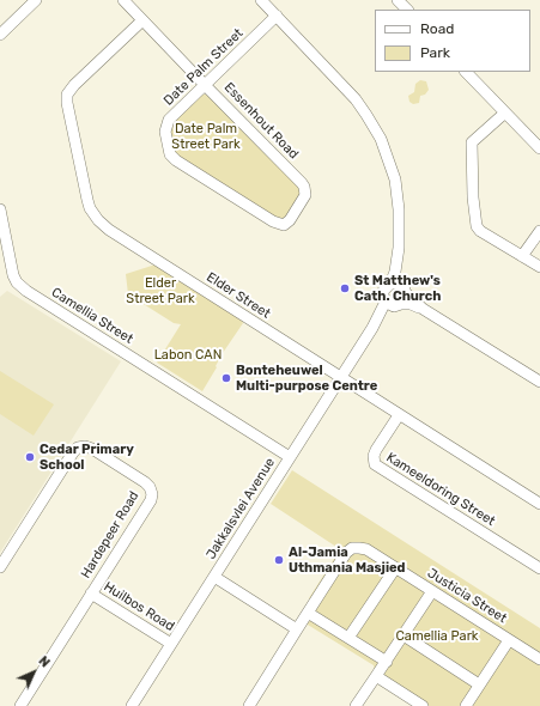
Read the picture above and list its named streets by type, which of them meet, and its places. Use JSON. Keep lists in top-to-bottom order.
{
  "streets": {
    "street": [
      "Date Palm Street",
      "Essenhout Road",
      "Elder Street",
      "Camellia Street",
      "Kameeldoring Street",
      "Jakkalsvlei Avenue",
      "Hardepeer Road",
      "Justicia Street",
      "Huilbos Road"
    ]
  },
  "crossings": [
    ["Date Palm Street", "Essenhout Road"],
    ["Essenhout Road", "Elder Street"],
    ["Elder Street", "Kameeldoring Street"],
    ["Elder Street", "Jakkalsvlei Avenue"],
    ["Camellia Street", "Jakkalsvlei Avenue"],
    ["Jakkalsvlei Avenue", "Huilbos Road"],
    ["Hardepeer Road", "Huilbos Road"]
  ],
  "parks": [
    "Date Palm Street Park",
    "Elder Street Park",
    "Labon CAN",
    "Camellia Park"
  ],
  "places": [
    "St Matthew's Cath. Church",
    "Bonteheuwel Multi-purpose Centre",
    "Cedar Primary School",
    "Al-Jamia Uthmania Masjied"
  ],
  "legend": ["Road", "Park"],
  "north": "top right"
}
